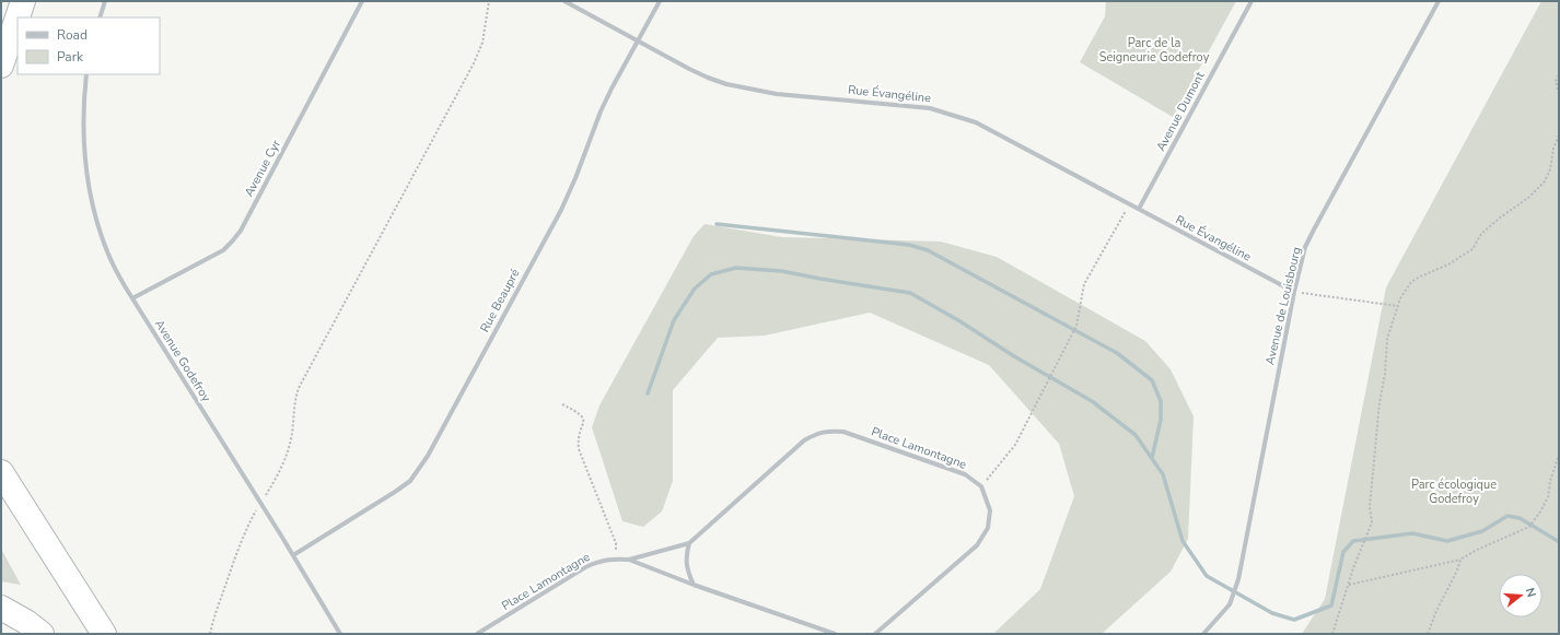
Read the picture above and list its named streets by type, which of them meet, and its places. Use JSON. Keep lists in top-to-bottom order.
{
  "streets": {
    "street": [
      "Rue Évangéline",
      "Avenue Dumont",
      "Avenue Cyr",
      "Rue Beaupré",
      "Avenue de Louisbourg",
      "Avenue Godefroy",
      "Place Lamontagne"
    ]
  },
  "crossings": [
    ["Rue Évangéline", "Avenue Dumont"],
    ["Rue Évangéline", "Rue Beaupré"],
    ["Rue Évangéline", "Avenue de Louisbourg"],
    ["Avenue Cyr", "Avenue Godefroy"],
    ["Rue Beaupré", "Avenue Godefroy"]
  ],
  "parks": ["Parc de la Seigneurie Godefroy", "Parc écologique Godefroy"],
  "legend": ["Road", "Park"],
  "north": "right"
}
